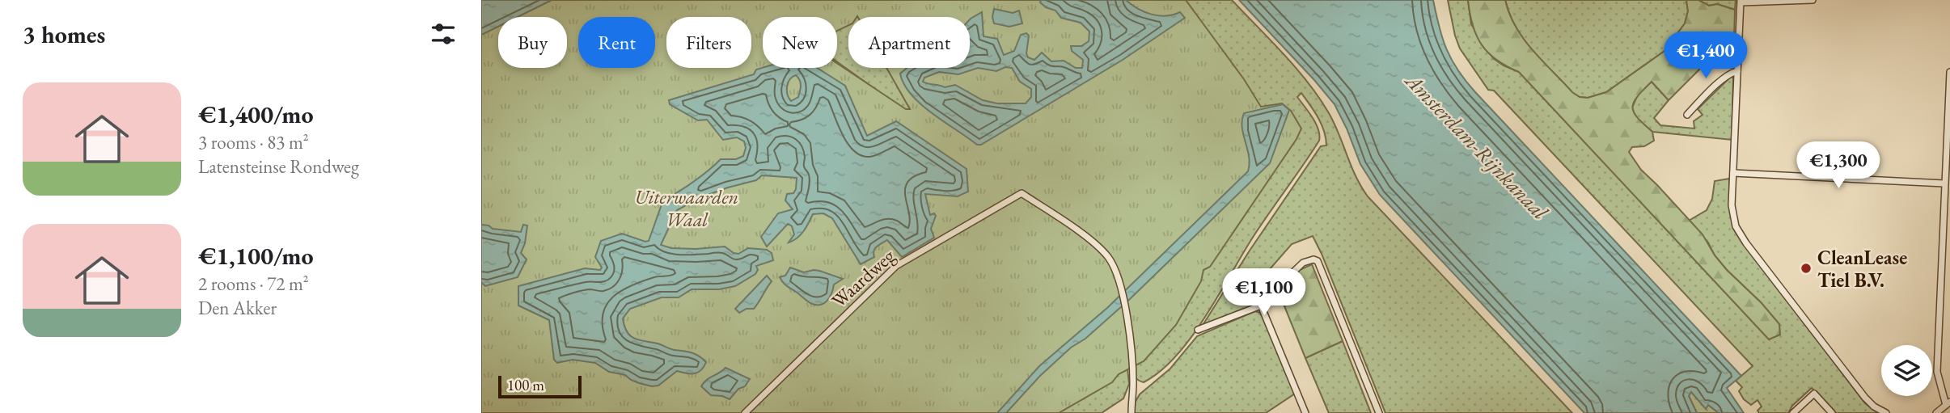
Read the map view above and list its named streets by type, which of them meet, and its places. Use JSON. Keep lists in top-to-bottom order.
{
  "streets": {
    "street": ["Waardweg"]
  },
  "water": ["Amsterdam-Rijnkanaal"],
  "parks": ["Uiterwaarden Waal"],
  "places": ["CleanLease Tiel B.V."],
  "scale_bar": "100 m",
  "page": {
    "heading": "3 homes",
    "chip": [
      "Buy",
      "Rent",
      "Filters",
      "New",
      "Apartment"
    ],
    "price": ["€1,400", "€1,300", "€1,100"],
    "list": [
      {
        "name": "€1,400/mo",
        "note": "3 rooms · 83 m² · Latensteinse Rondweg"
      },
      {
        "name": "€1,100/mo",
        "note": "2 rooms · 72 m² · Den Akker"
      }
    ],
    "scale": "100 m"
  }
}
